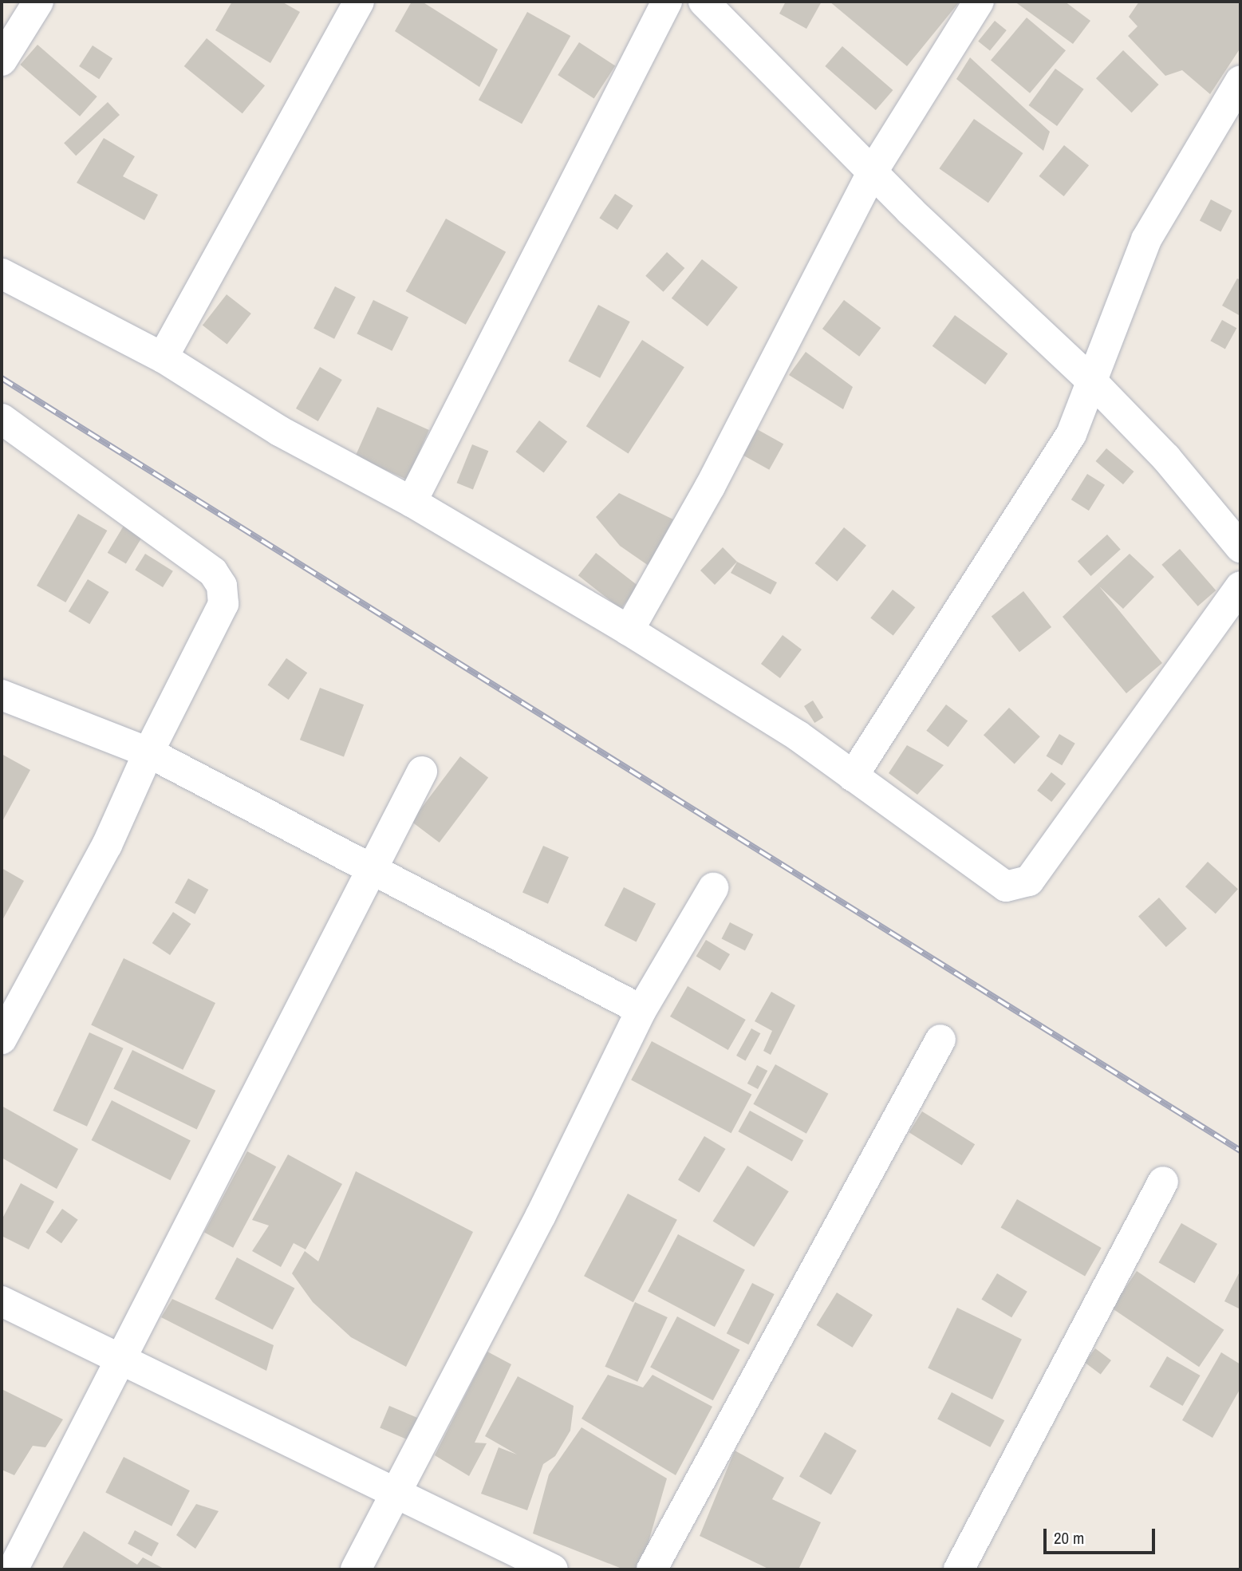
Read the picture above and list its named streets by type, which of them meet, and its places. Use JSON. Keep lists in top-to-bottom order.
{
  "scale_bar": "20 m"
}
